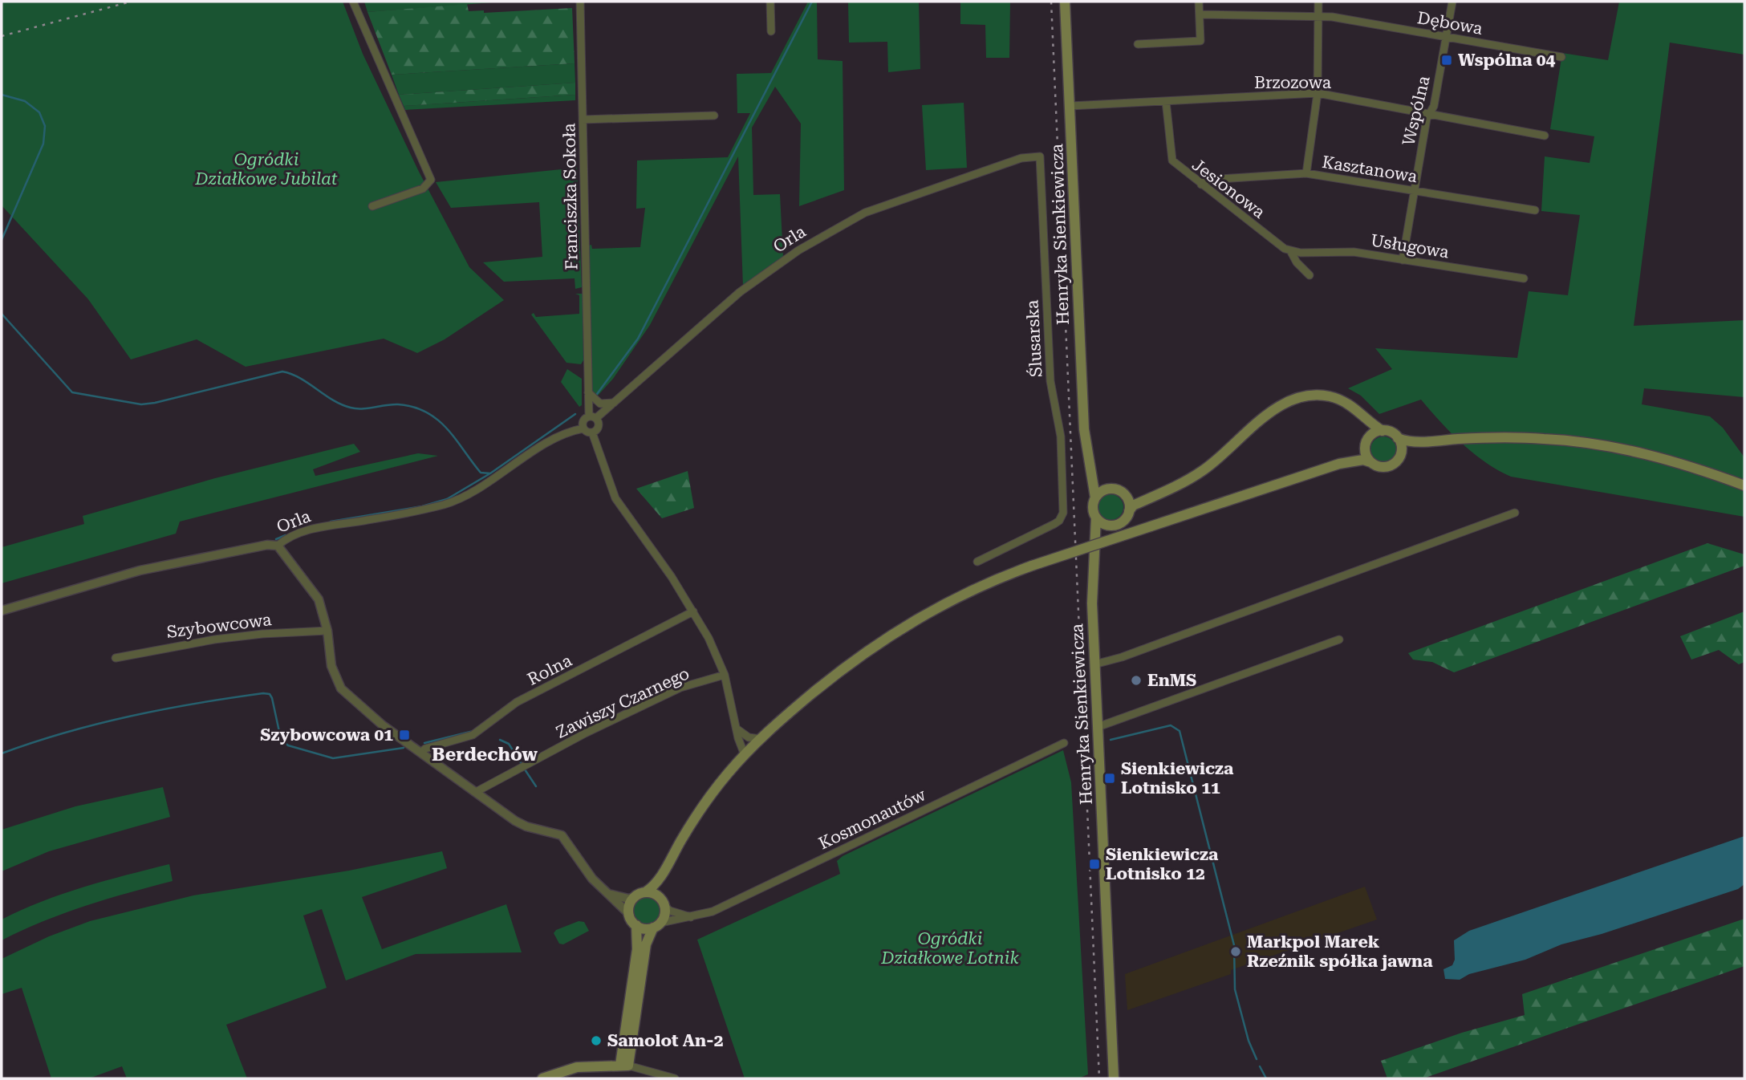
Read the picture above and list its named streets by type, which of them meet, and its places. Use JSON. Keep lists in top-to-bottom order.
{
  "streets": {
    "main road": ["Henryka Sienkiewicza"],
    "street": [
      "Dębowa",
      "Brzozowa",
      "Wspólna",
      "Kasztanowa",
      "Jesionowa",
      "Franciszka Sokoła",
      "Orla",
      "Usługowa",
      "Ślusarska",
      "Szybowcowa",
      "Rolna",
      "Zawiszy Czarnego",
      "Kosmonautów"
    ]
  },
  "crossings": [
    ["Dębowa", "Wspólna"],
    ["Brzozowa", "Wspólna"],
    ["Brzozowa", "Jesionowa"],
    ["Brzozowa", "Henryka Sienkiewicza"],
    ["Wspólna", "Kasztanowa"],
    ["Wspólna", "Usługowa"],
    ["Kasztanowa", "Jesionowa"],
    ["Jesionowa", "Usługowa"],
    ["Franciszka Sokoła", "Orla"],
    ["Orla", "Ślusarska"]
  ],
  "districts": ["Berdechów"],
  "parks": ["Ogródki Działkowe Jubilat", "Ogródki Działkowe Lotnik"],
  "places": {
    "transit": [
      "Wspólna 04",
      "Szybowcowa 01",
      "Sienkiewicza Lotnisko 11",
      "Sienkiewicza Lotnisko 12"
    ],
    "other": ["EnMS", "Markpol Marek Rzeźnik spółka jawna", "Samolot An-2"]
  }
}
